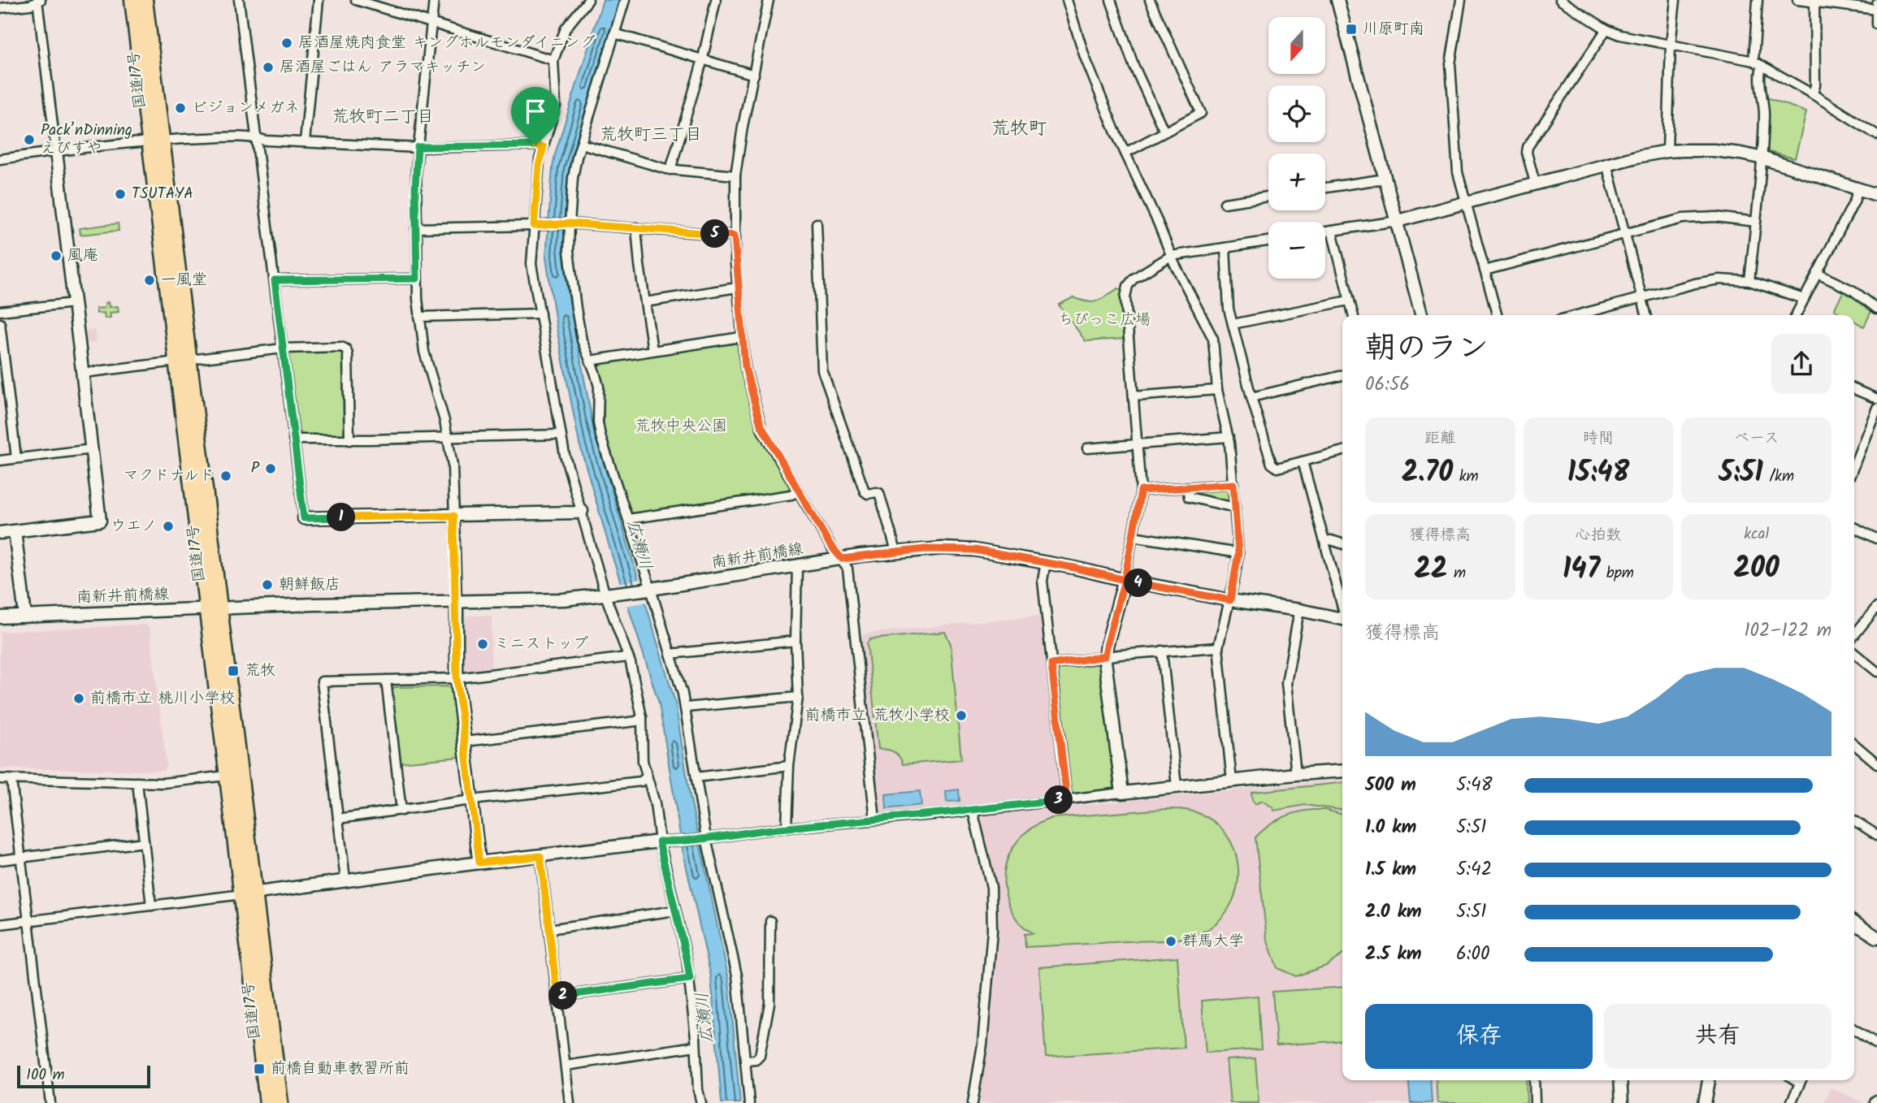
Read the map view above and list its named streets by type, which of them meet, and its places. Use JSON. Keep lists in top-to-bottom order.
{
  "streets": {
    "highway": ["国道17号"],
    "street": ["南新井前橋線"]
  },
  "crossings": [
    ["国道17号", "南新井前橋線"]
  ],
  "districts": ["荒牧町二丁目", "荒牧町", "荒牧町三丁目"],
  "water": ["広瀬川"],
  "parks": ["ちびっこ広場", "荒牧中央公園"],
  "places": {
    "transit": ["川原町南", "荒牧", "前橋自動車教習所前"],
    "other": [
      "居酒屋焼肉食堂 キングホルモンダイニング",
      "居酒屋ごはん アラマキッチン",
      "ビジョンメガネ",
      "Pack’nDinning えびすや",
      "TSUTAYA",
      "風庵",
      "一風堂",
      "P",
      "マクドナルド",
      "ウエノ",
      "朝鮮飯店",
      "ミニストップ",
      "前橋市立 桃川小学校",
      "前橋市立 荒牧小学校",
      "群馬大学"
    ]
  },
  "scale_bar": "100 m",
  "north": "bottom",
  "page": {
    "map_buttons": ["+", "−"],
    "pins": [
      "5",
      "1",
      "4",
      "3",
      "2"
    ],
    "heading": ["朝のラン", "06:56"],
    "stats": [
      ["距離", "2.70 km"],
      ["時間", "15:48"],
      ["ペース", "5:51 /km"],
      ["獲得標高", "22 m"],
      ["心拍数", "147 bpm"],
      ["kcal", "200"]
    ],
    "chart": ["獲得標高", "102–122 m"],
    "list": [
      {
        "name": "500 m",
        "note": "5:48"
      },
      {
        "name": "1.0 km",
        "note": "5:51"
      },
      {
        "name": "1.5 km",
        "note": "5:42"
      },
      {
        "name": "2.0 km",
        "note": "5:51"
      },
      {
        "name": "2.5 km",
        "note": "6:00"
      }
    ],
    "buttons": ["保存", "共有"],
    "scale": "100 m"
  }
}
